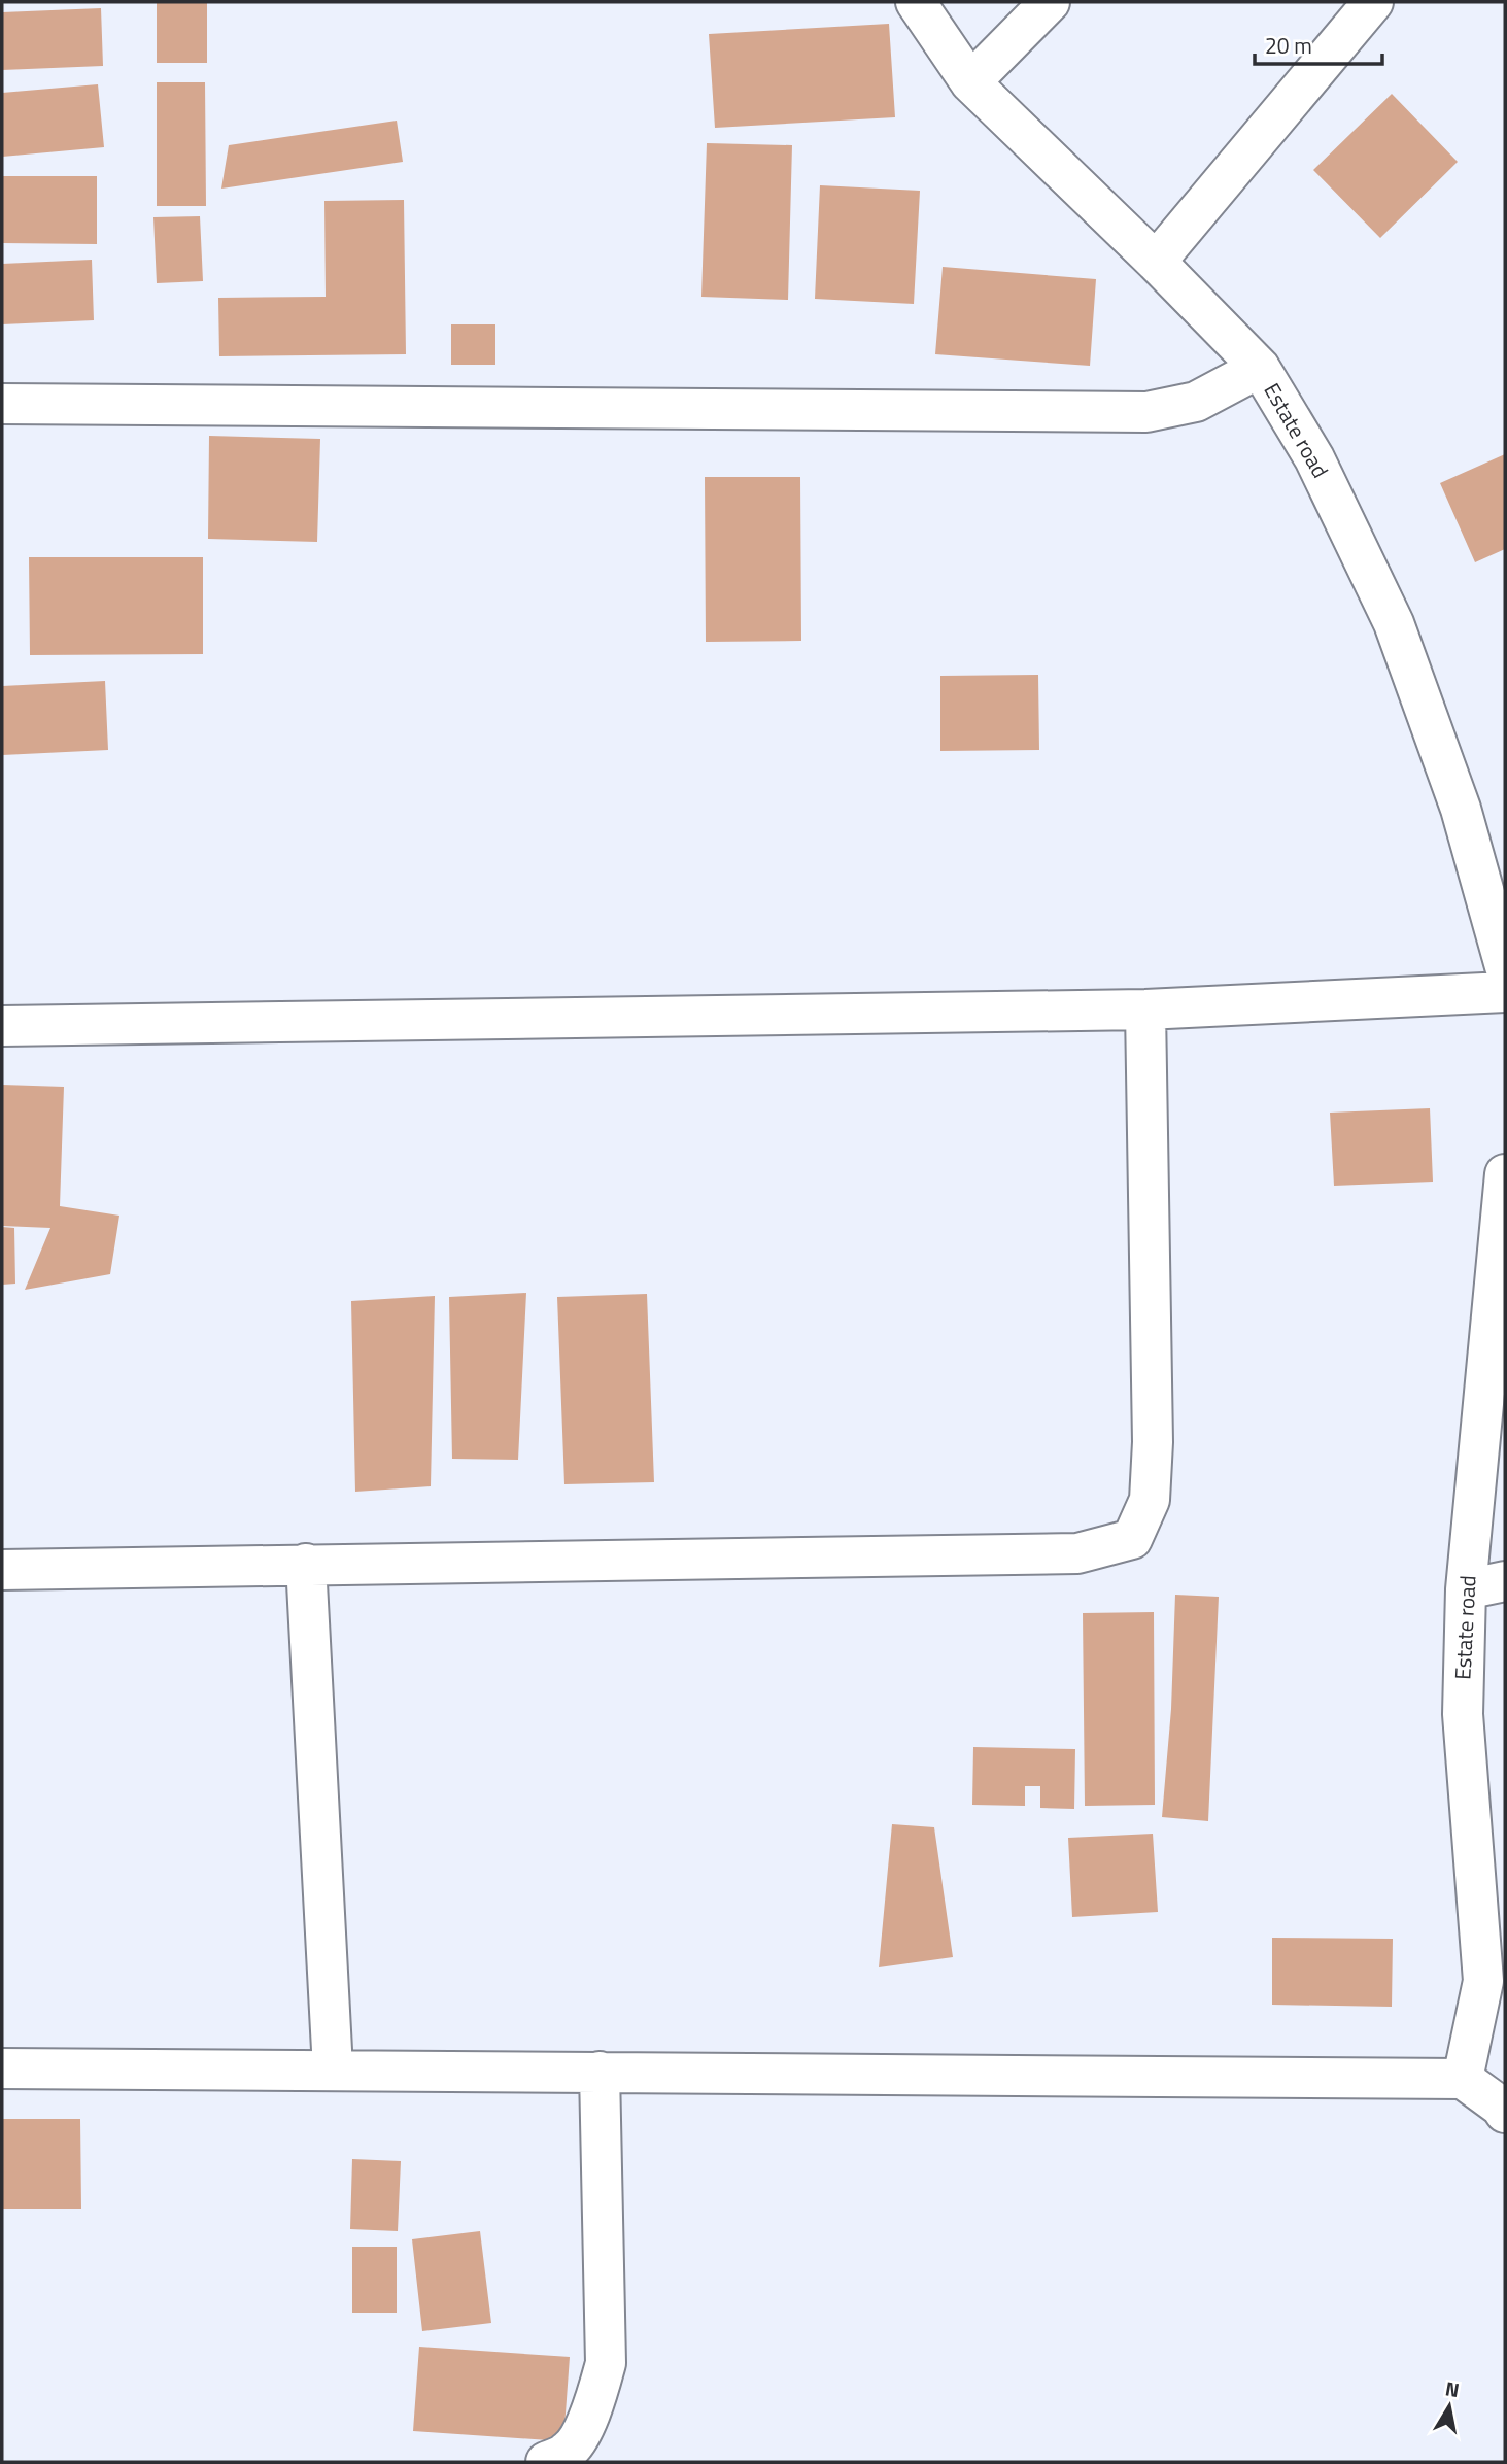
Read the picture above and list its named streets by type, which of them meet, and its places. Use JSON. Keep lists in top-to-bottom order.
{
  "streets": {
    "street": ["Estate road"]
  },
  "scale_bar": "20 m",
  "north": "top"
}
